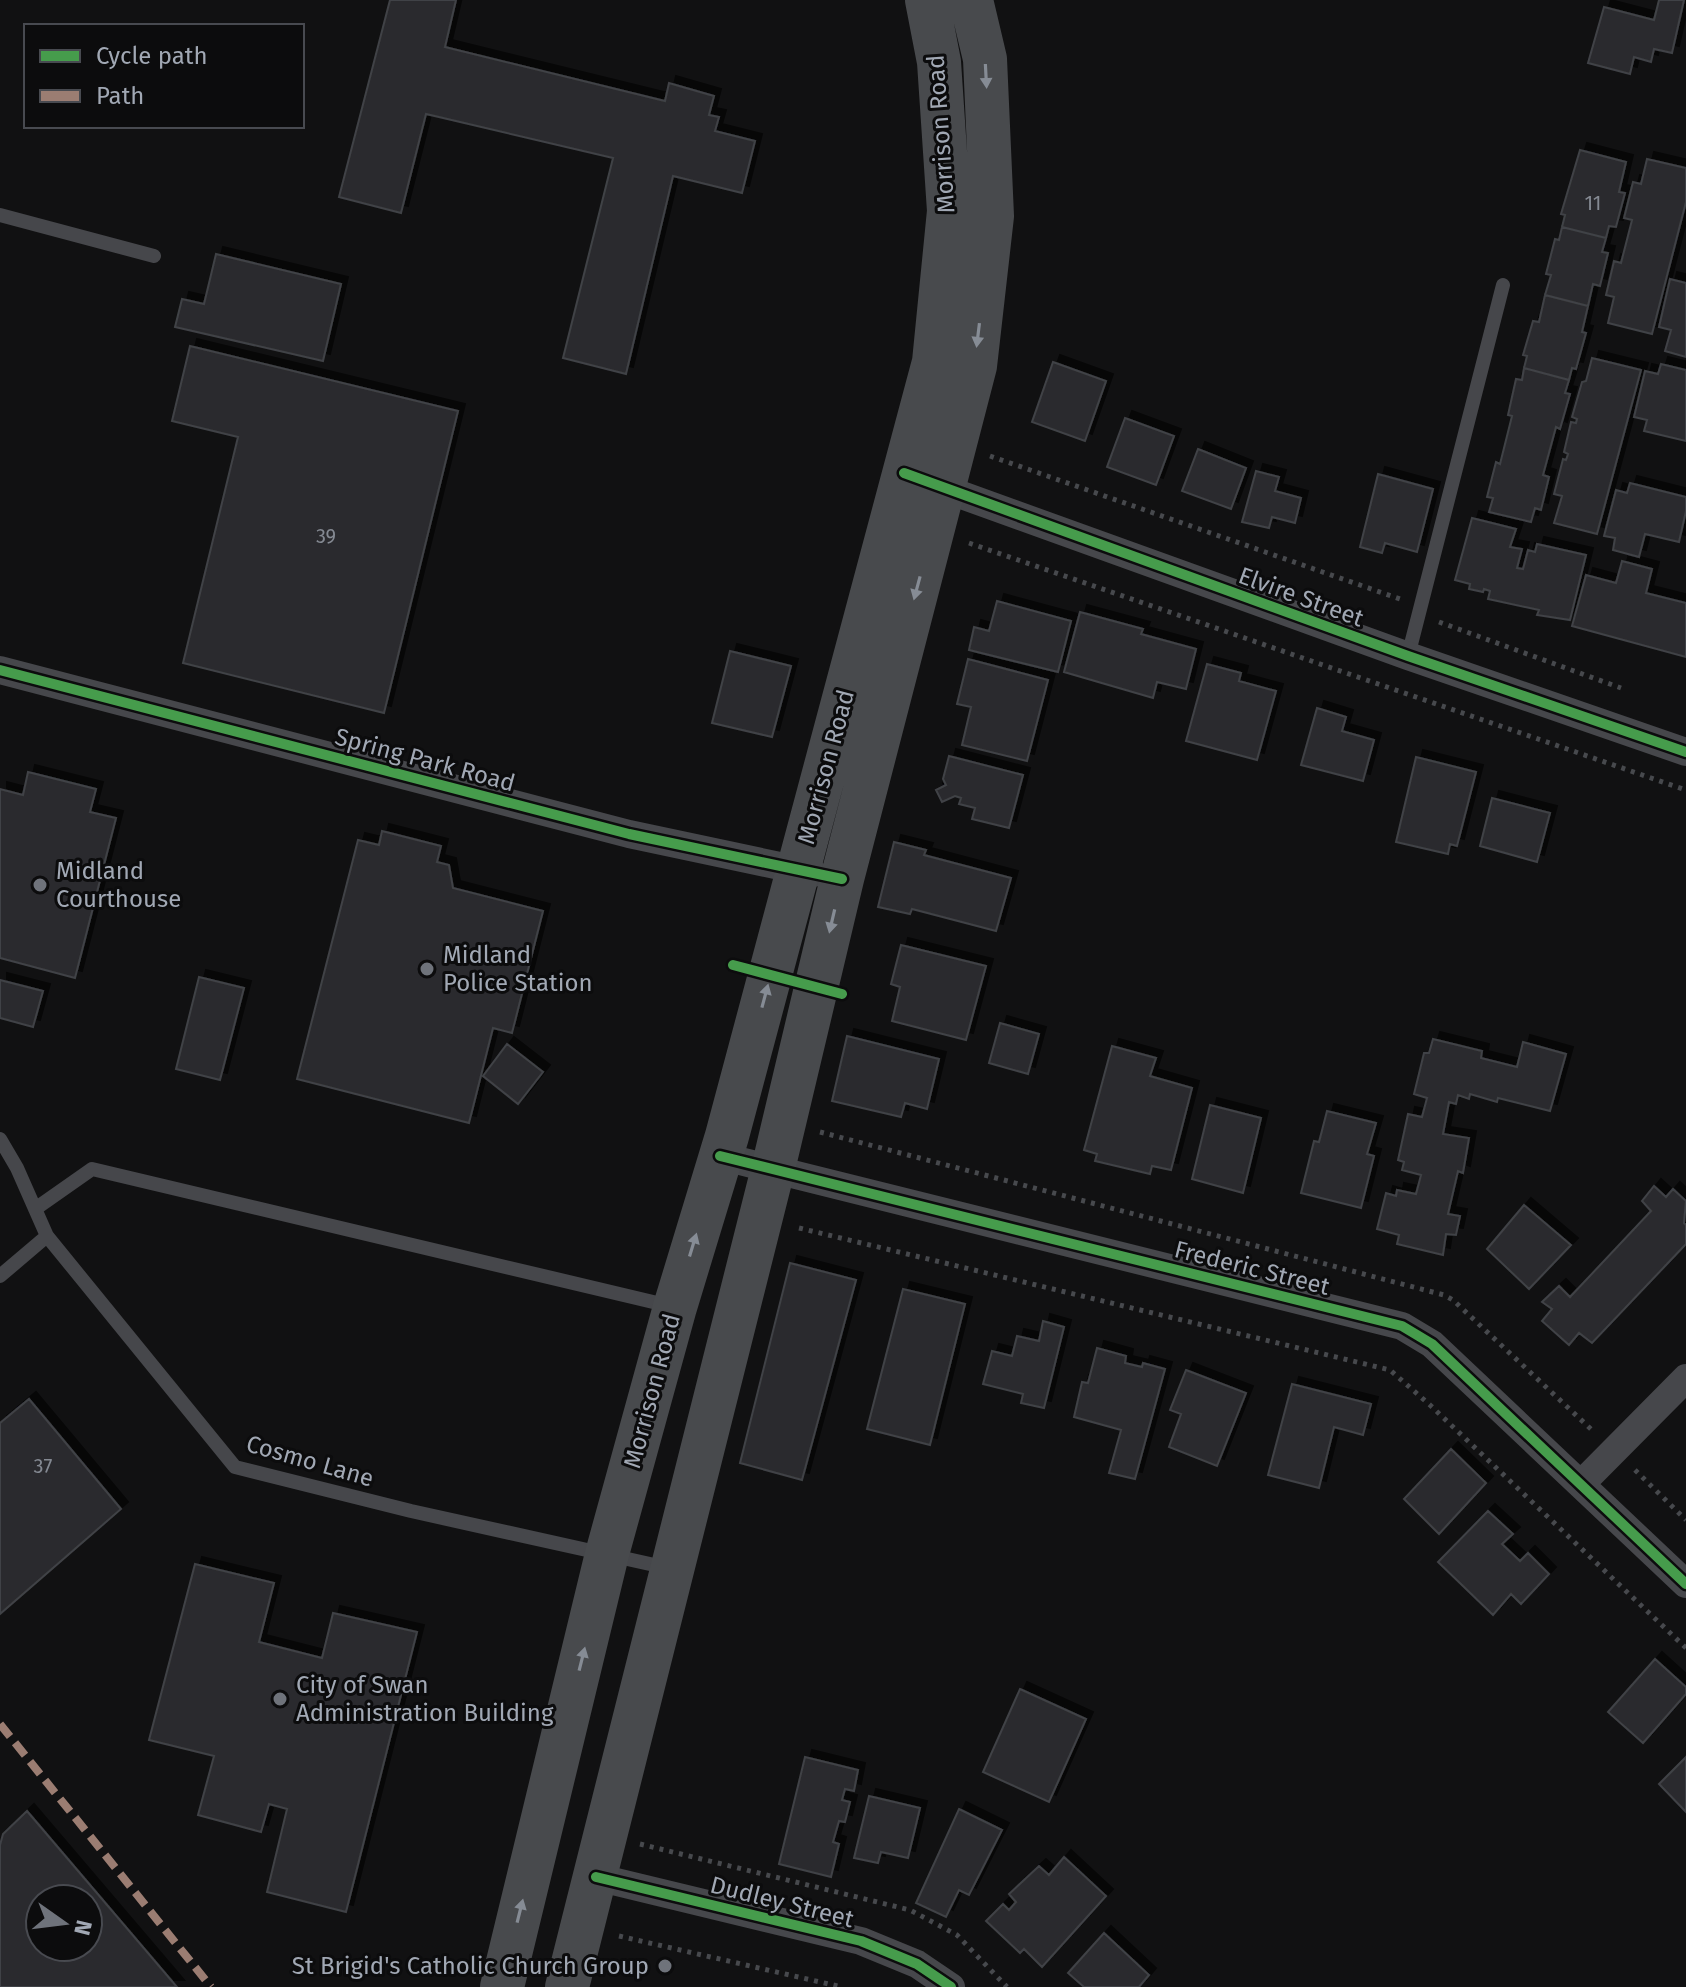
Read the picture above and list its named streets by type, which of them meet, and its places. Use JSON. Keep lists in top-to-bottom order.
{
  "streets": {
    "main road": ["Morrison Road"],
    "street": [
      "Elvire Street",
      "Spring Park Road",
      "Frederic Street",
      "Dudley Street"
    ],
    "lane": ["Cosmo Lane"]
  },
  "crossings": [
    ["Morrison Road", "Elvire Street"],
    ["Morrison Road", "Spring Park Road"],
    ["Morrison Road", "Frederic Street"],
    ["Morrison Road", "Cosmo Lane"],
    ["Morrison Road", "Dudley Street"]
  ],
  "places": [
    "Midland Courthouse",
    "Midland Police Station",
    "City of Swan Administration Building",
    "St Brigid's Catholic Church Group"
  ],
  "house_numbers": ["11", "39", "37"],
  "legend": ["Cycle path", "Path"],
  "north": "right"
}
